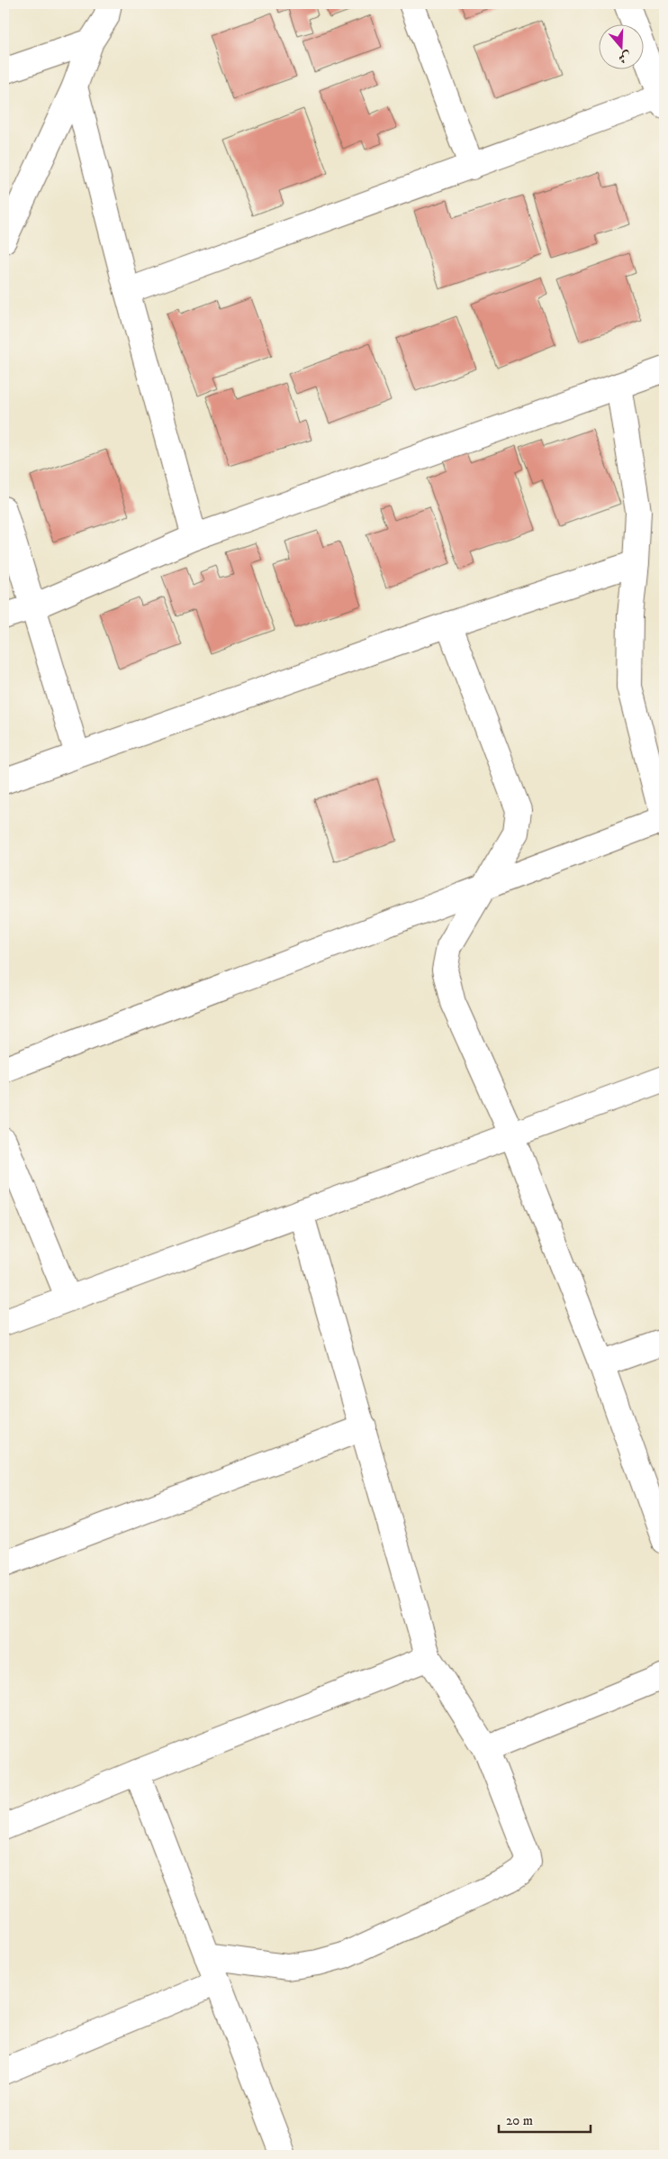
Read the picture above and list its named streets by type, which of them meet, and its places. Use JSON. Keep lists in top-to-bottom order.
{
  "scale_bar": "20 m",
  "north": "bottom"
}
